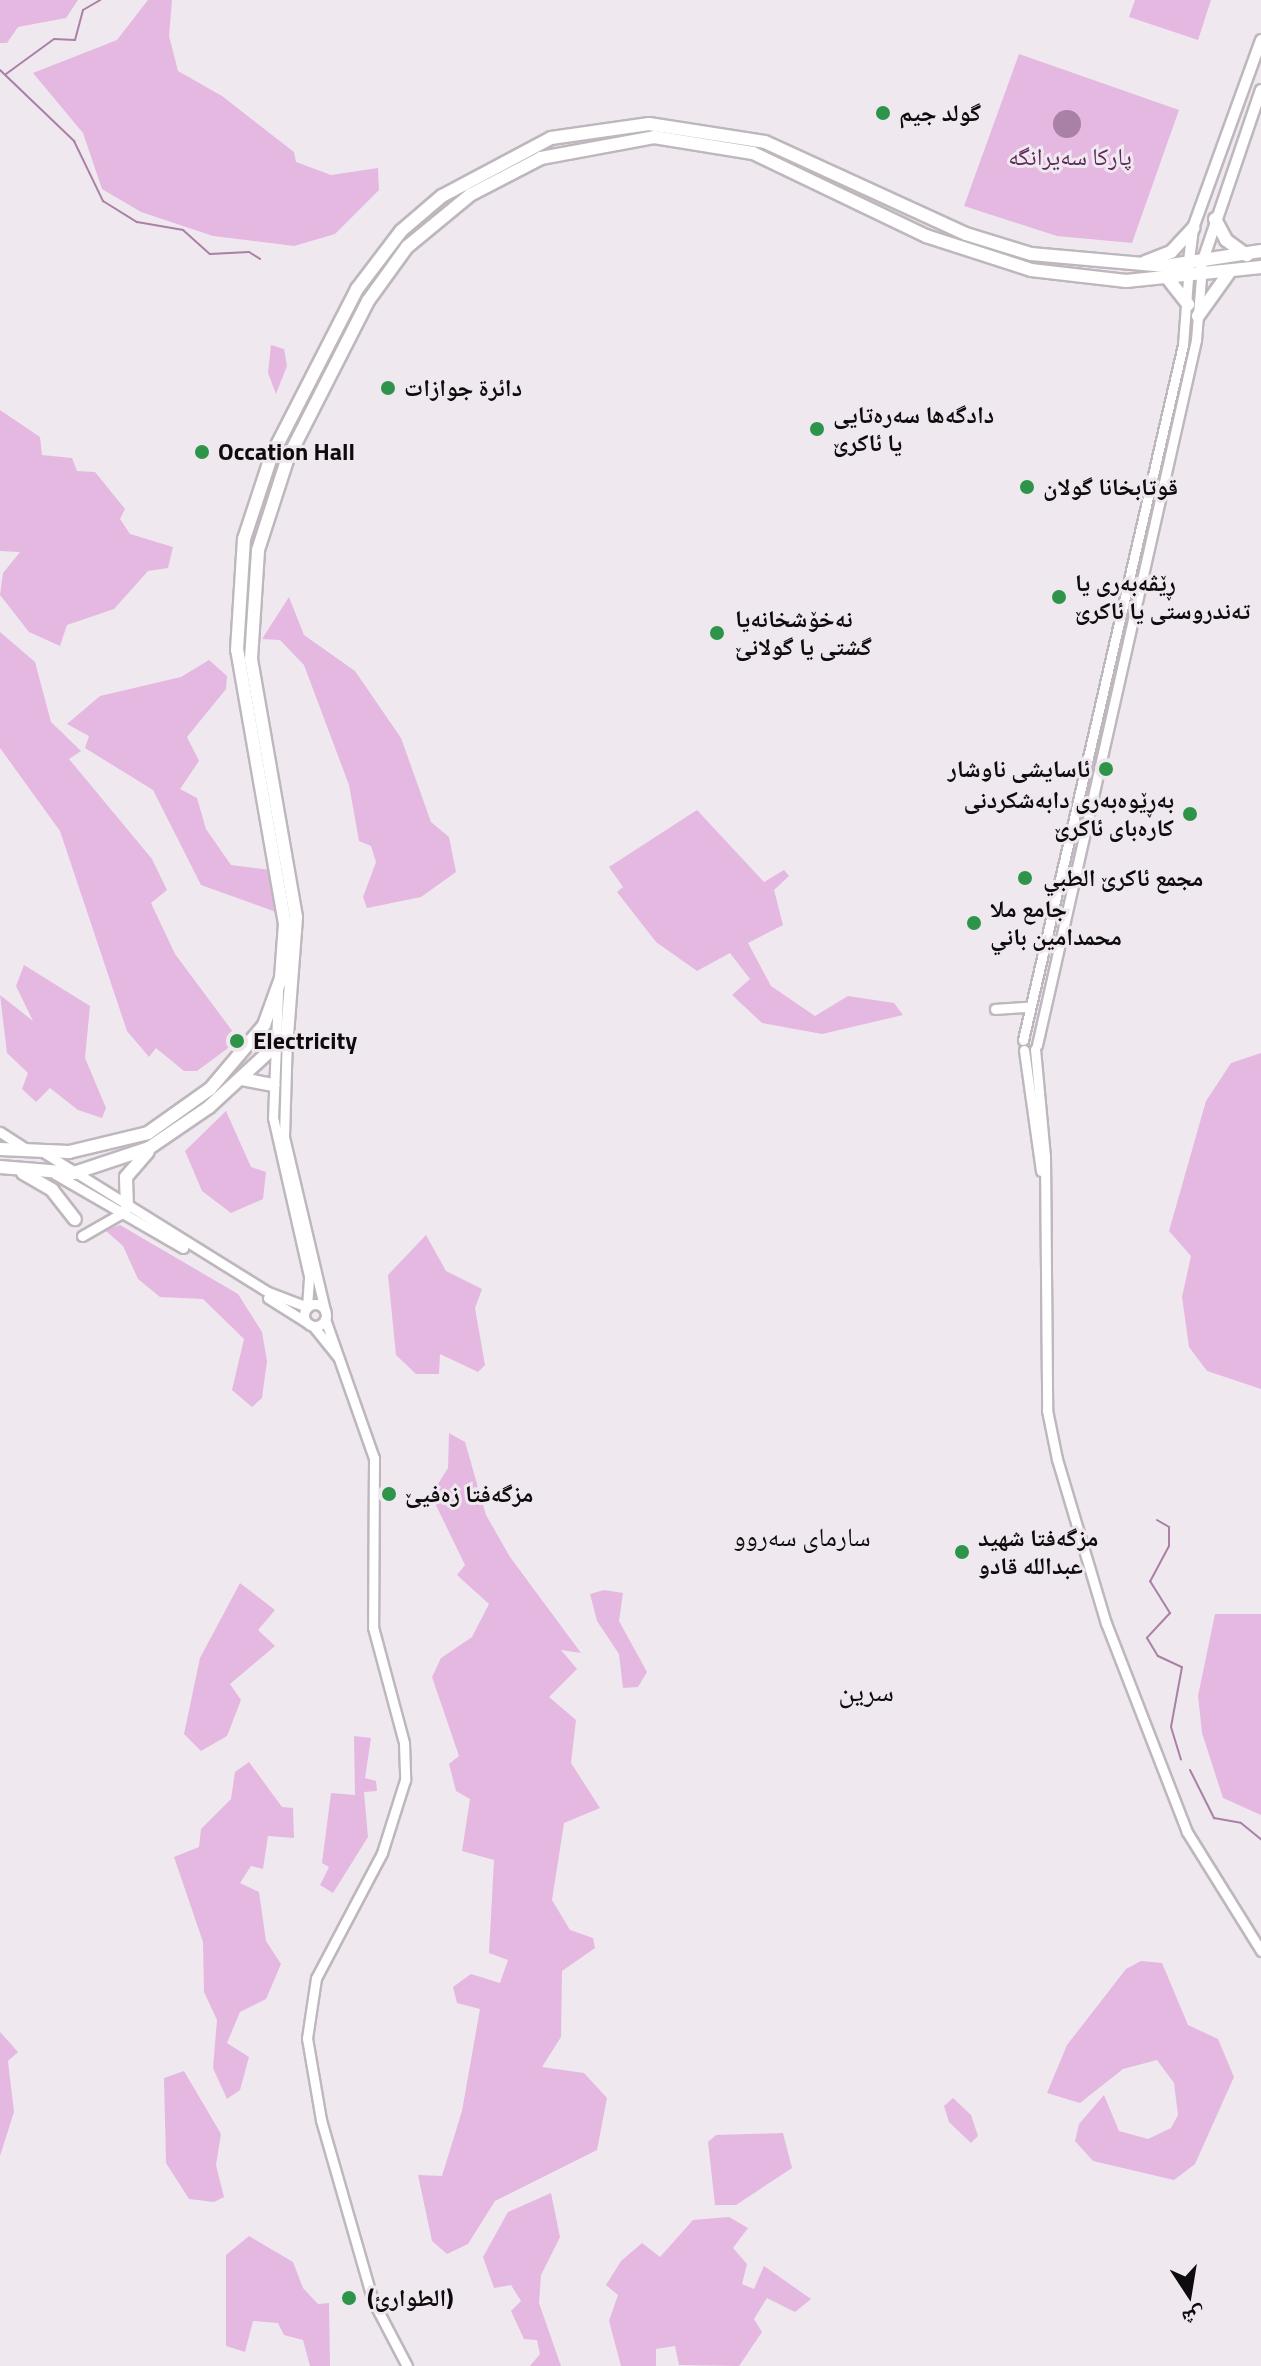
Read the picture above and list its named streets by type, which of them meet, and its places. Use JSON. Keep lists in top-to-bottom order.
{
  "districts": ["سارمای سەروو", "سرين"],
  "parks": ["پارکا سەیرانگه"],
  "places": [
    "گولد جیم",
    "دائرة جوازات",
    "دادگەها سەرەتایی یا ئاکرێ",
    "Occation Hall",
    "قوتابخانا گولان",
    "ڕێڤەبەری یا تەندروستی یا ئاکرێ",
    "نەخۆشخانەیا گشتی یا گولانێ",
    "ئاسايشى ناوشار",
    "بەڕێوەبەری دابەشکردنی کارەبای ئاکرێ",
    "مجمع ئاکرێ الطبي",
    "جامع ملا محمدامين باني",
    "Electricity",
    "مزگەفتا زەفیێ",
    "مزگەفتا شهيد عبدالله قادو",
    "(الطوارئ)"
  ],
  "north": "bottom"
}
